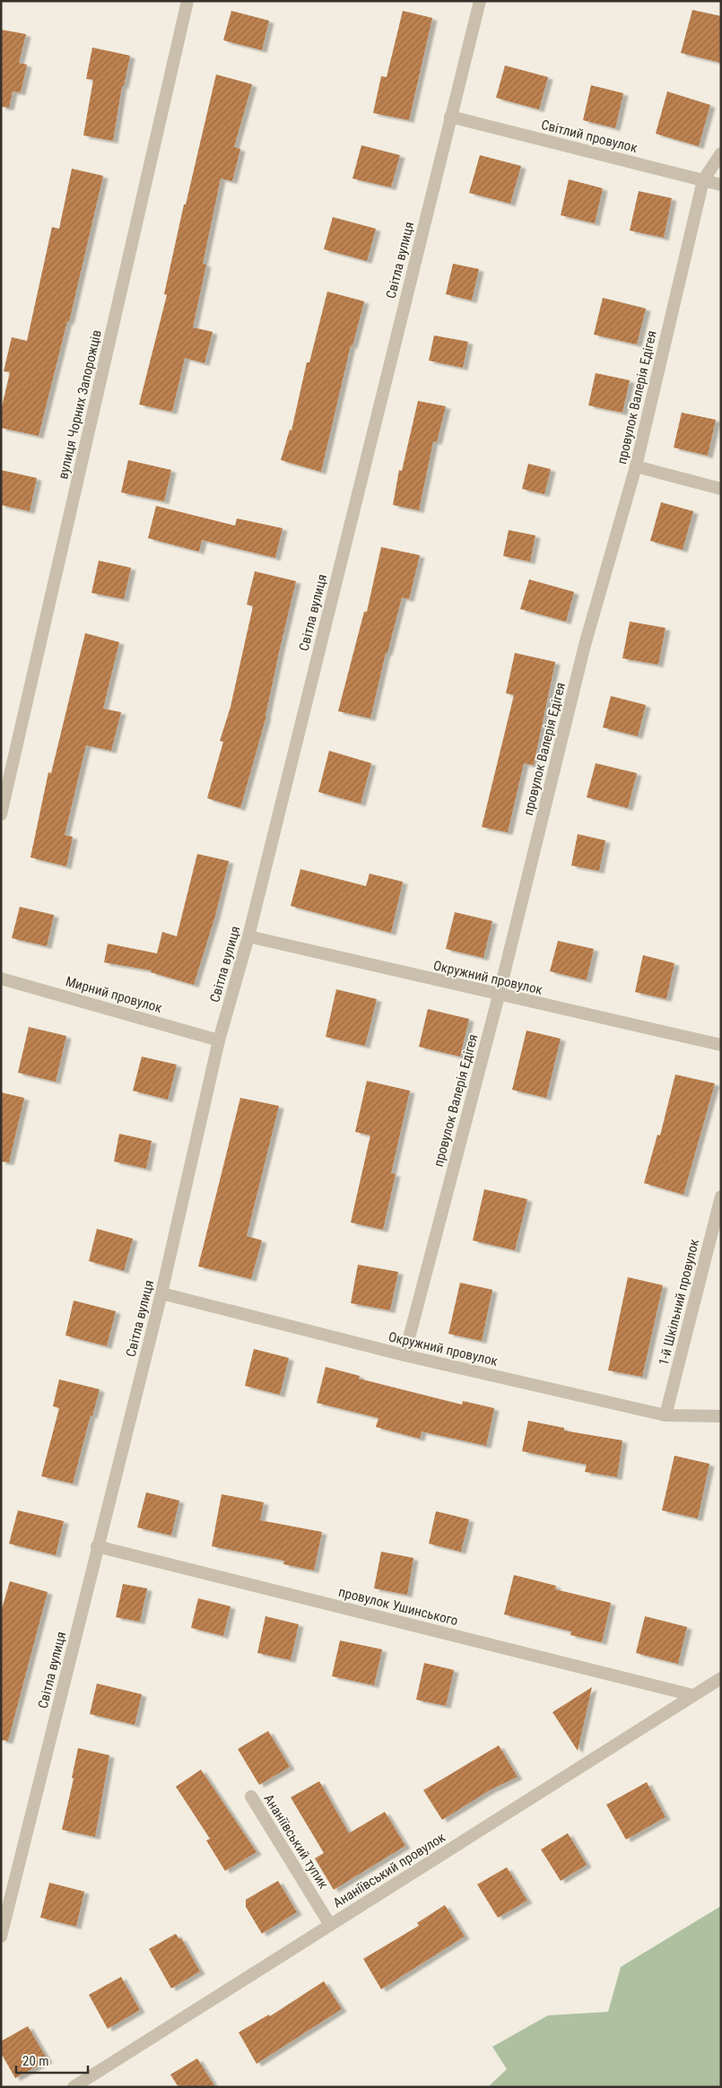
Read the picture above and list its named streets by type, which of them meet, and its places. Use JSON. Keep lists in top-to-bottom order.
{
  "streets": {
    "street": [
      "Світлий провулок",
      "Світла вулиця",
      "провулок Валерія Едігея",
      "вулиця Чорних Запорожців",
      "Окружний провулок",
      "Мирний провулок",
      "1-й Шкільний провулок",
      "провулок Ушинського",
      "Ананіївський тупик",
      "Ананіївський провулок"
    ]
  },
  "crossings": [
    ["Світлий провулок", "Світла вулиця"],
    ["Світлий провулок", "провулок Валерія Едігея"],
    ["Світла вулиця", "Окружний провулок"],
    ["Світла вулиця", "Мирний провулок"],
    ["Світла вулиця", "провулок Ушинського"],
    ["провулок Валерія Едігея", "Окружний провулок"],
    ["Окружний провулок", "1-й Шкільний провулок"],
    ["провулок Ушинського", "Ананіївський провулок"],
    ["Ананіївський тупик", "Ананіївський провулок"]
  ],
  "scale_bar": "20 m"
}
